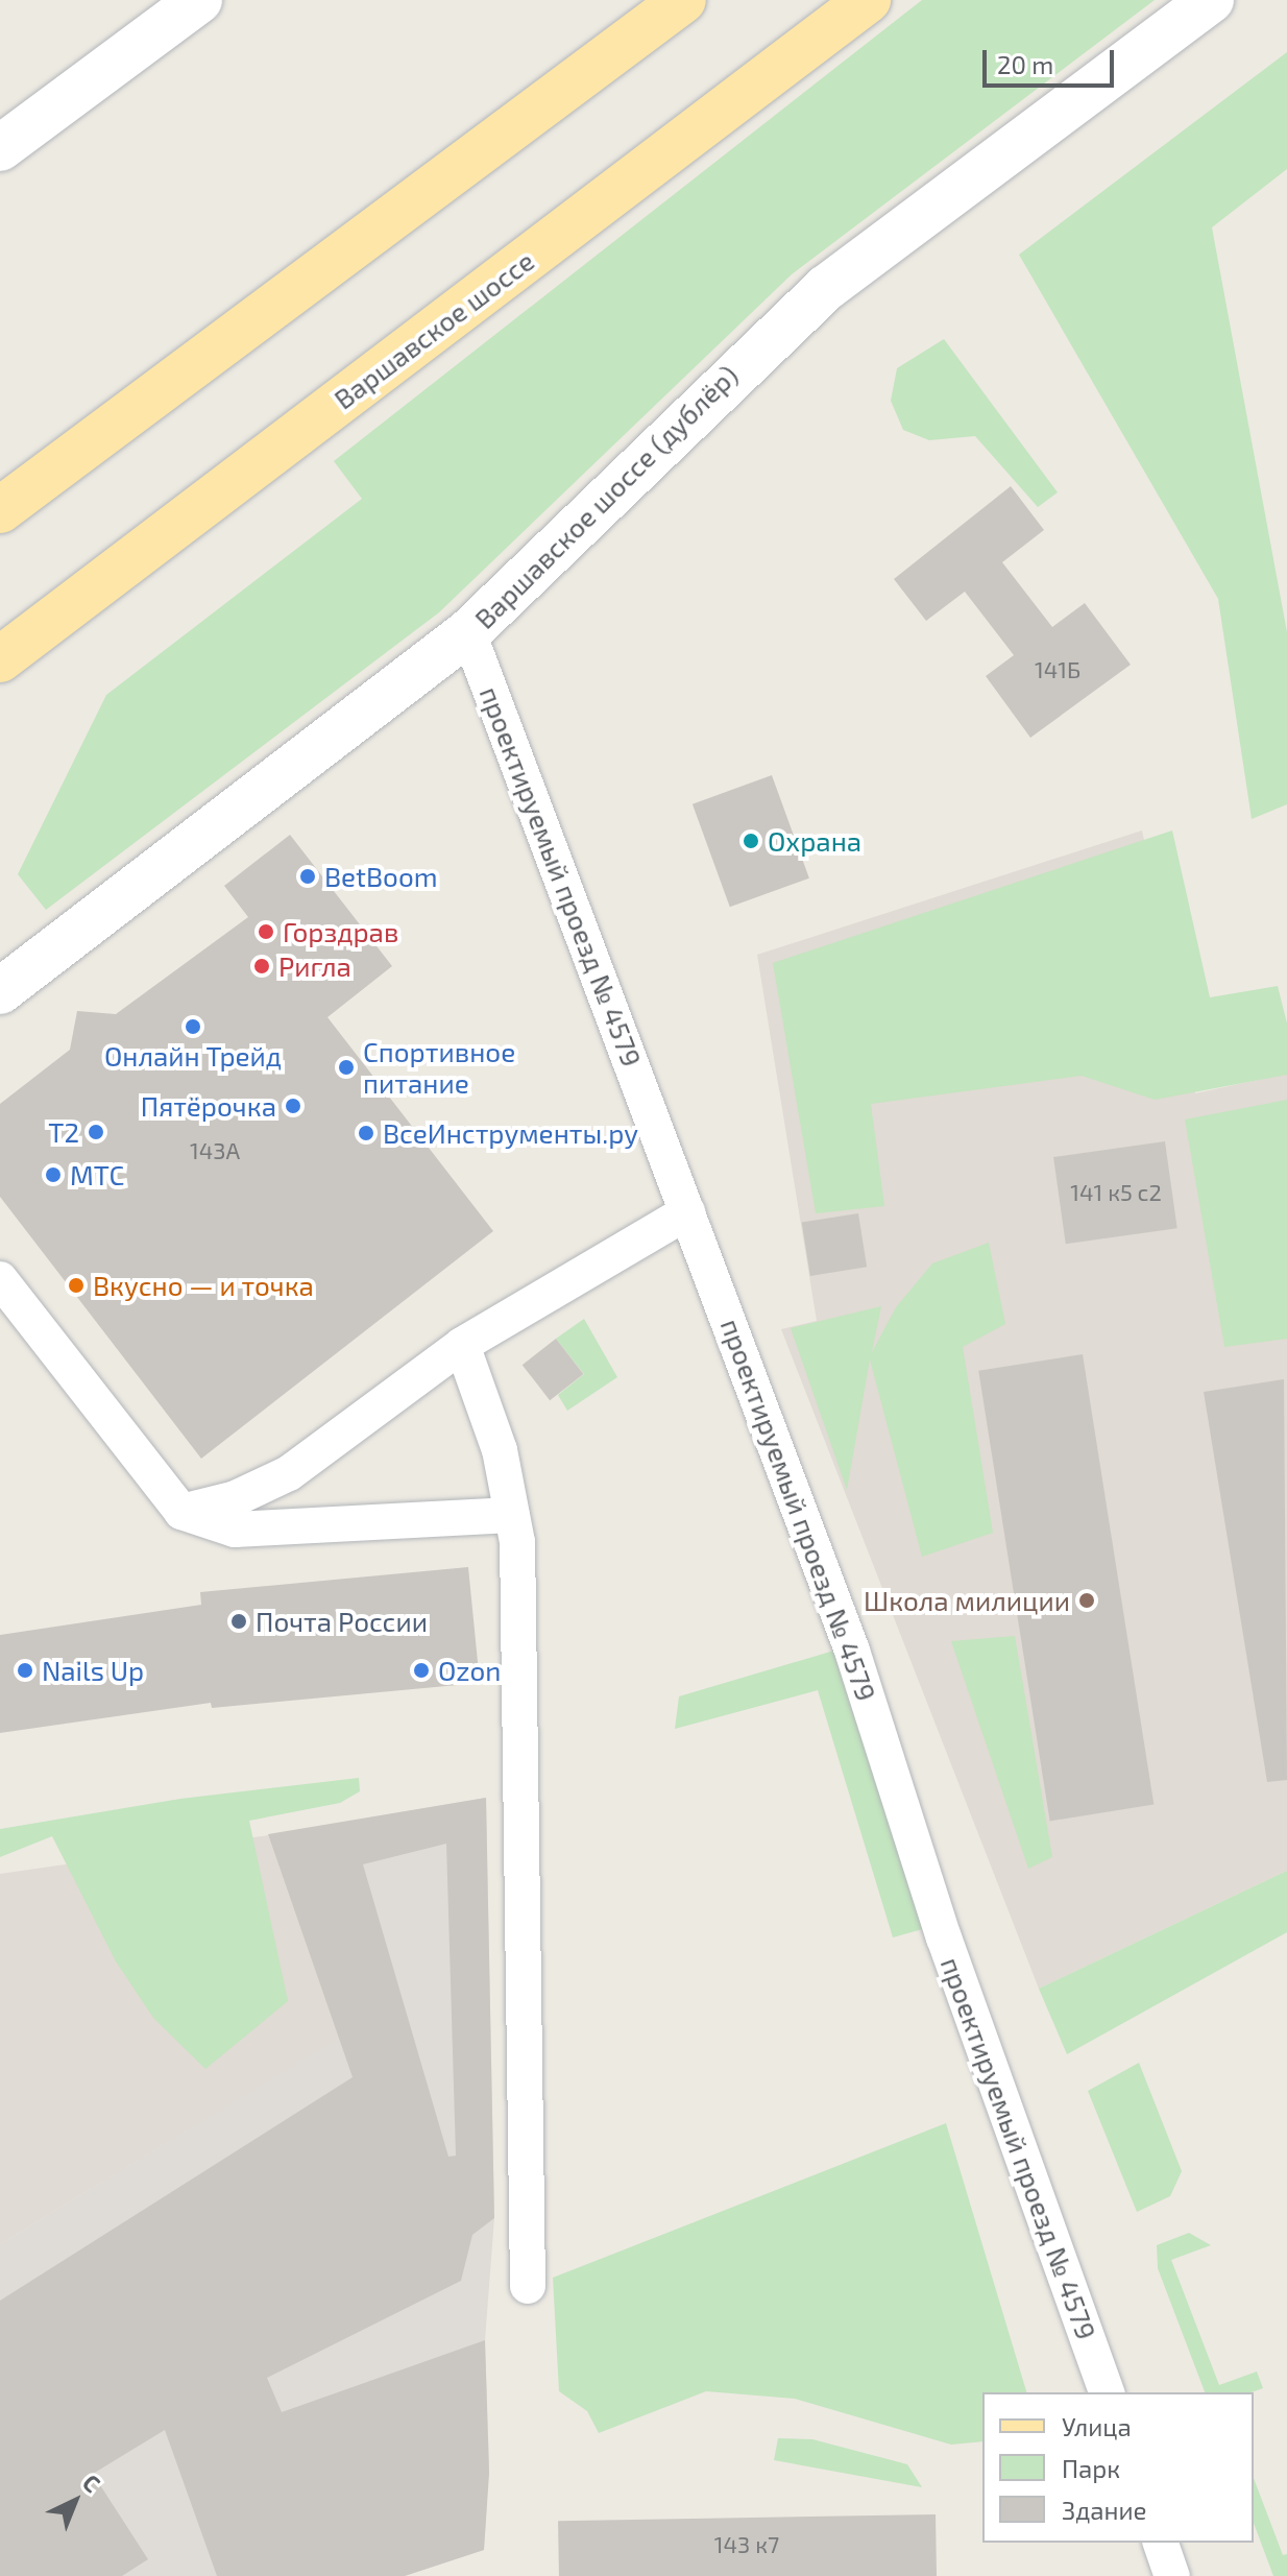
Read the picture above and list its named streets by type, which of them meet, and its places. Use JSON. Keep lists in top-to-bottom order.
{
  "streets": {
    "main road": ["Варшавское шоссе", "Варшавское шоссе (дублёр)"],
    "street": ["проектируемый проезд № 4579"]
  },
  "crossings": [
    ["Варшавское шоссе (дублёр)", "проектируемый проезд № 4579"]
  ],
  "places": [
    "Охрана",
    "BetBoom",
    "Горздрав",
    "Ригла",
    "Онлайн Трейд",
    "Спортивное питание",
    "Пятёрочка",
    "T2",
    "ВсеИнструменты.ру",
    "МТС",
    "Вкусно — и точка",
    "Школа милиции",
    "Почта России",
    "Nails Up",
    "Ozon"
  ],
  "house_numbers": [
    "141Б",
    "143А",
    "141 к5 с2",
    "143 к7"
  ],
  "legend": ["Улица", "Парк", "Здание"],
  "scale_bar": "20 m",
  "north": "top right"
}
